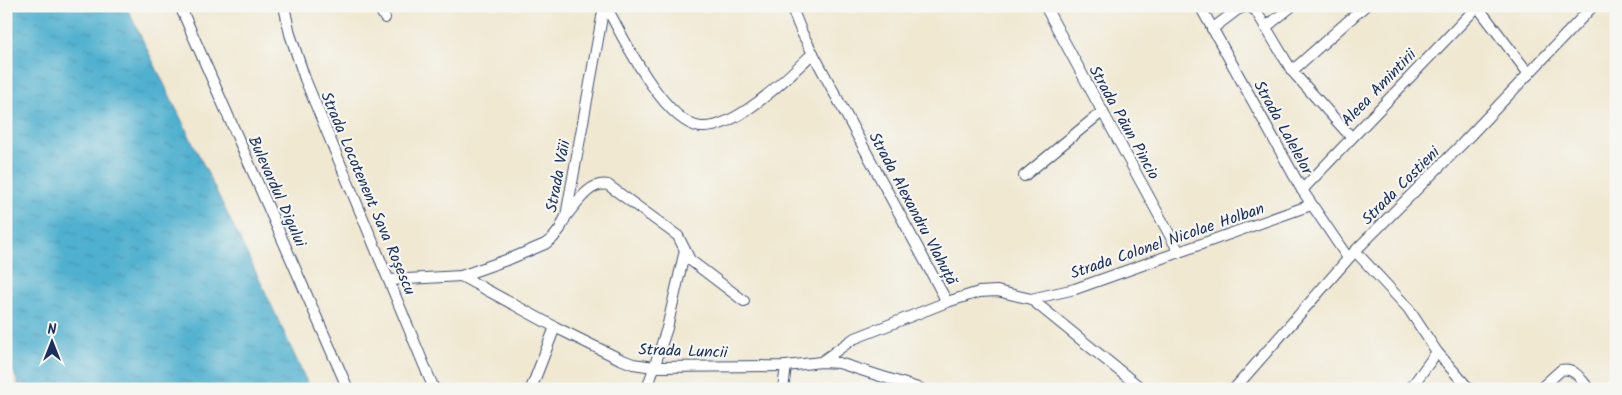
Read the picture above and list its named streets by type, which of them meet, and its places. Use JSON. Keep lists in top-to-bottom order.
{
  "streets": {
    "street": [
      "Aleea Amintirii",
      "Strada Păun Pincio",
      "Strada Lalelelor",
      "Strada Văii",
      "Strada Costieni",
      "Bulevardul Digului",
      "Strada Locotenent Sava Roșescu",
      "Strada Alexandru Vlahuță",
      "Strada Colonel Nicolae Holban",
      "Strada Luncii"
    ]
  },
  "crossings": [
    ["Aleea Amintirii", "Strada Lalelelor"],
    ["Strada Păun Pincio", "Strada Colonel Nicolae Holban"],
    ["Strada Lalelelor", "Strada Costieni"],
    ["Strada Lalelelor", "Strada Colonel Nicolae Holban"],
    ["Strada Văii", "Strada Locotenent Sava Roșescu"],
    ["Strada Văii", "Strada Luncii"],
    ["Strada Alexandru Vlahuță", "Strada Colonel Nicolae Holban"]
  ],
  "north": "top"
}
